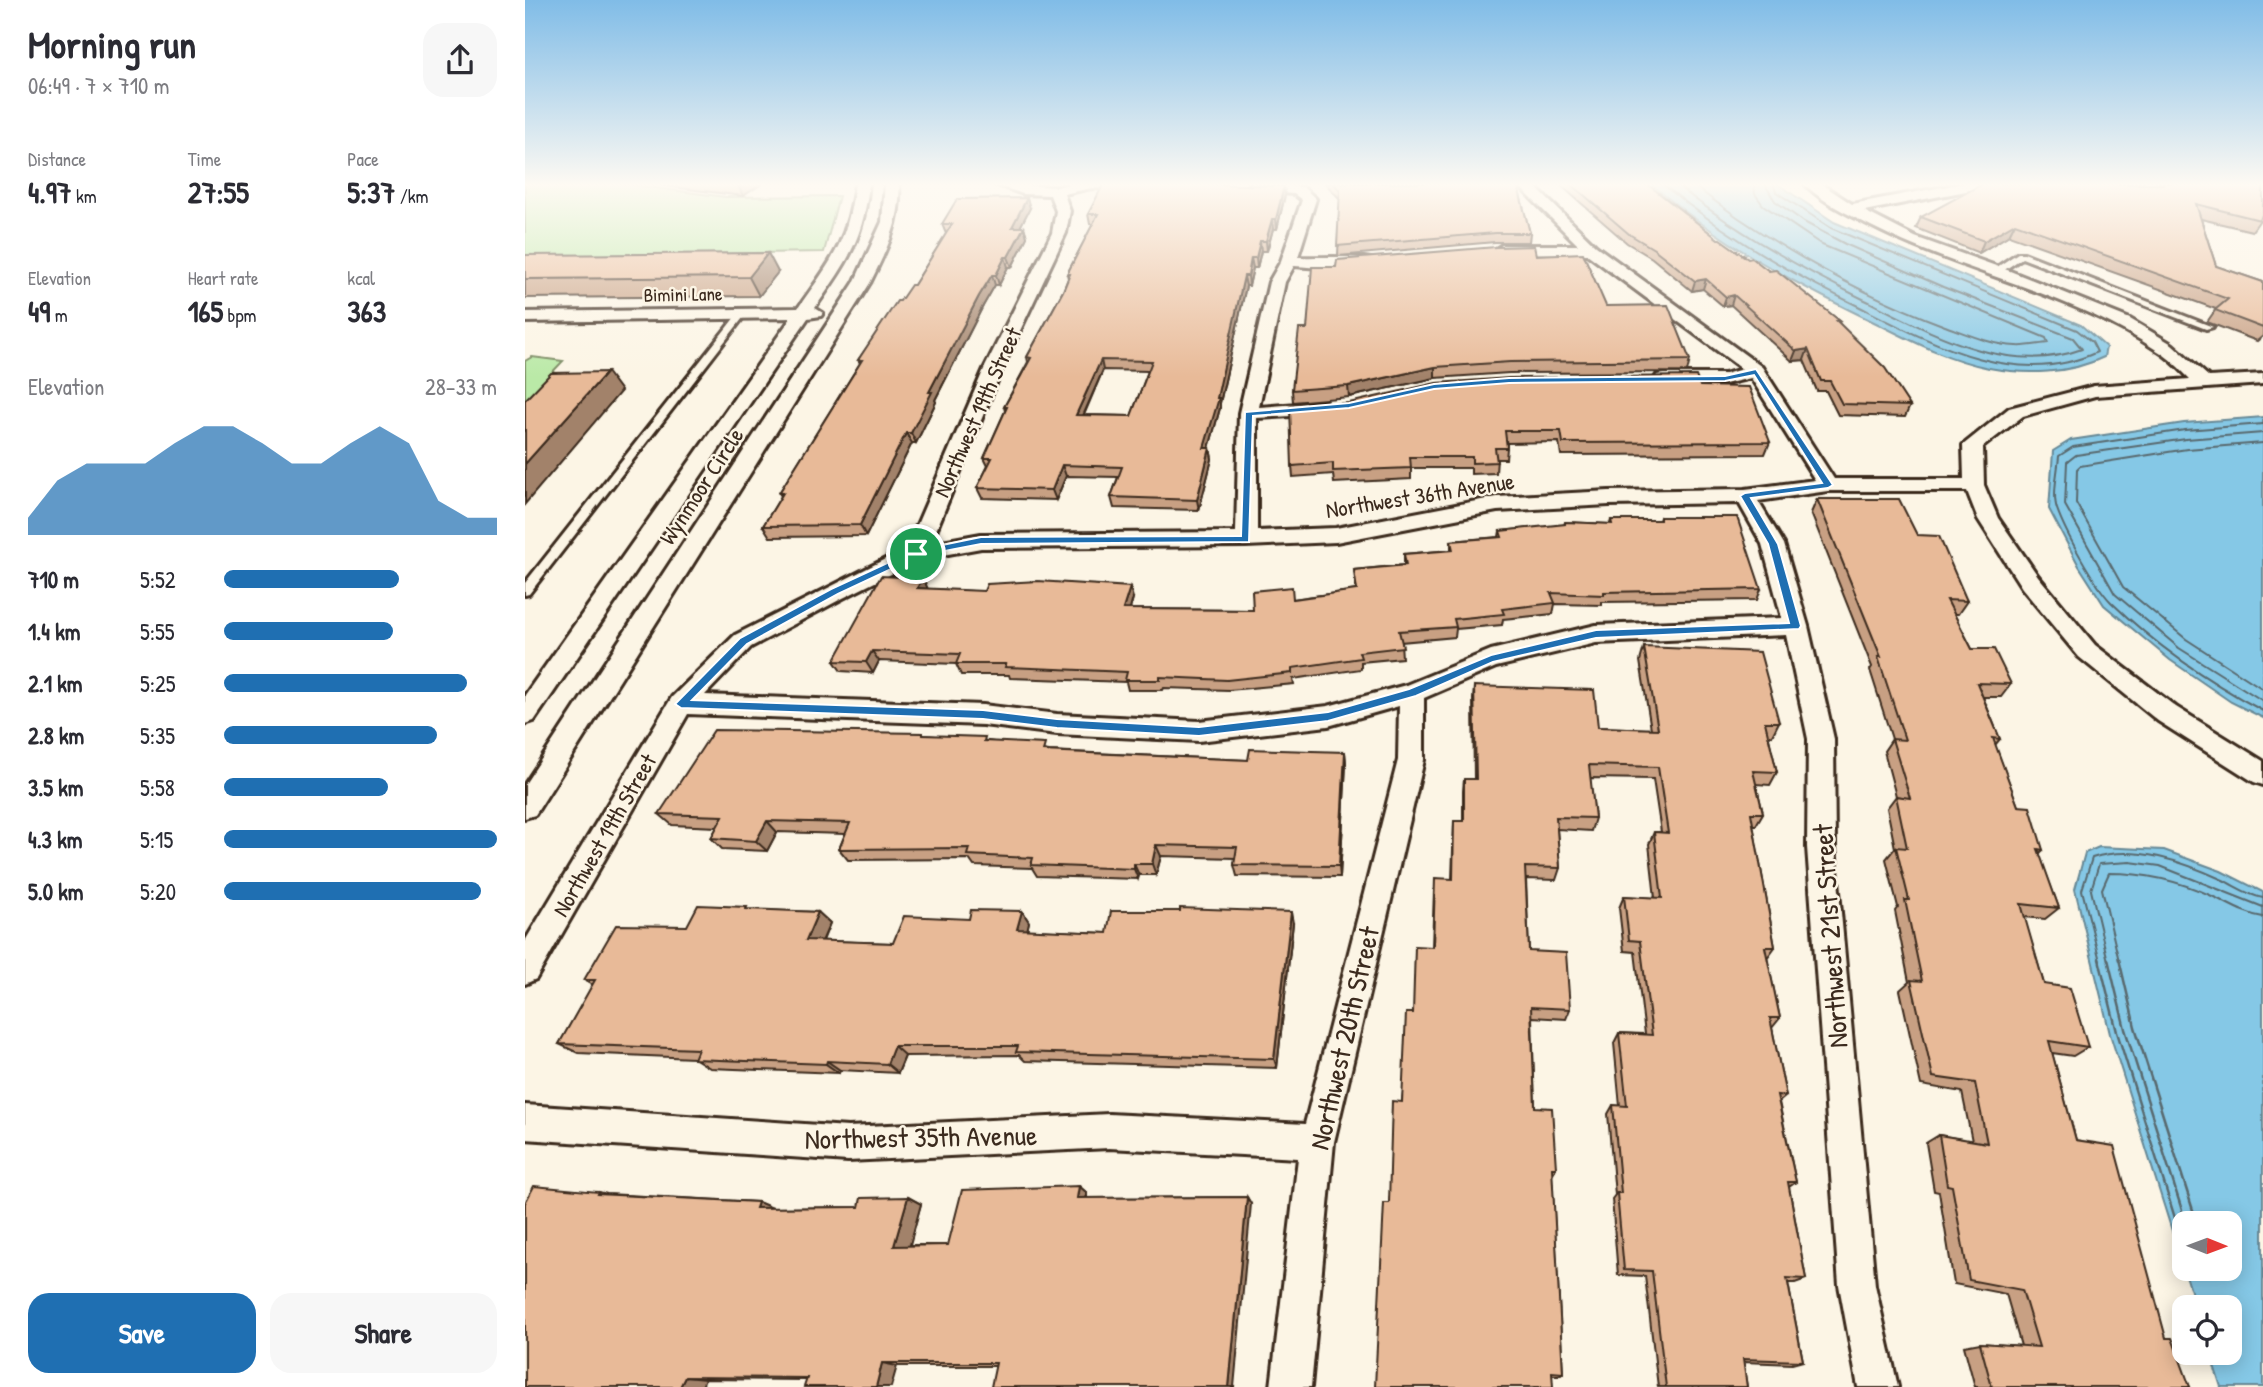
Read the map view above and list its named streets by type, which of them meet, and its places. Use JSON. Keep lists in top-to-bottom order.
{
  "streets": {
    "street": [
      "Bimini Lane",
      "Northwest 19th Street",
      "Wynmoor Circle",
      "Northwest 36th Avenue",
      "Northwest 21st Street",
      "Northwest 20th Street",
      "Northwest 35th Avenue"
    ]
  },
  "crossings": [
    ["Bimini Lane", "Wynmoor Circle"],
    ["Northwest 19th Street", "Northwest 36th Avenue"],
    ["Northwest 36th Avenue", "Northwest 21st Street"],
    ["Northwest 20th Street", "Northwest 35th Avenue"]
  ],
  "north": "right",
  "page": {
    "heading": ["Morning run", "06:49 · 7 × 710 m"],
    "stats": [
      ["Distance", "4.97 km"],
      ["Time", "27:55"],
      ["Pace", "5:37 /km"],
      ["Elevation", "49 m"],
      ["Heart rate", "165 bpm"],
      ["kcal", "363"]
    ],
    "chart": ["Elevation", "28–33 m"],
    "list": [
      {
        "name": "710 m",
        "note": "5:52"
      },
      {
        "name": "1.4 km",
        "note": "5:55"
      },
      {
        "name": "2.1 km",
        "note": "5:25"
      },
      {
        "name": "2.8 km",
        "note": "5:35"
      },
      {
        "name": "3.5 km",
        "note": "5:58"
      },
      {
        "name": "4.3 km",
        "note": "5:15"
      },
      {
        "name": "5.0 km",
        "note": "5:20"
      }
    ],
    "buttons": ["Save", "Share"]
  }
}
